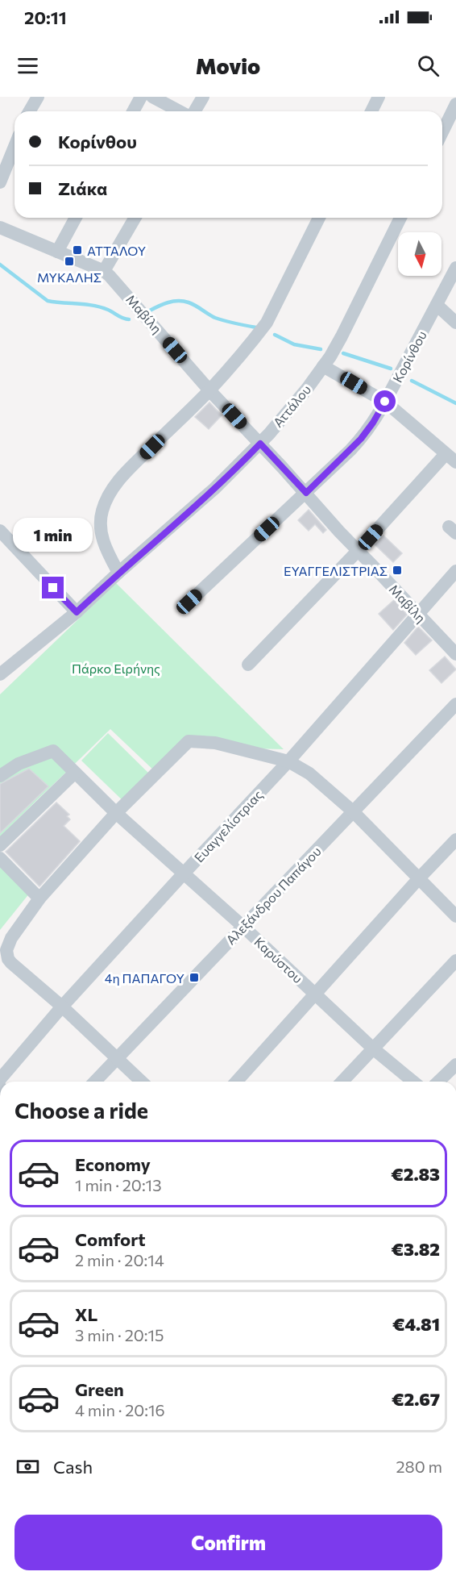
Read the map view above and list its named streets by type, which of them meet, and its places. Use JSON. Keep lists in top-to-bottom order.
{
  "streets": {
    "street": [
      "Μαβίλη",
      "Κορίνθου",
      "Αττάλου",
      "Ευαγγελίστριας",
      "Αλεξάνδρου Παπάγου",
      "Καρύστου"
    ]
  },
  "crossings": [
    ["Μαβίλη", "Κορίνθου"],
    ["Μαβίλη", "Αττάλου"],
    ["Μαβίλη", "Ευαγγελίστριας"],
    ["Ευαγγελίστριας", "Καρύστου"],
    ["Αλεξάνδρου Παπάγου", "Καρύστου"]
  ],
  "parks": ["Πάρκο Ειρήνης"],
  "places": {
    "transit": [
      "ΑΤΤΑΛΟΥ",
      "ΜΥΚΑΛΗΣ",
      "ΕΥΑΓΓΕΛΙΣΤΡΙΑΣ",
      "4η ΠΑΠΑΓΟΥ"
    ]
  },
  "north": "bottom",
  "page": {
    "status": "20:11",
    "header": "Movio",
    "banner": ["Κορίνθου", "Ζιάκα"],
    "bubble": "1 min",
    "heading": "Choose a ride",
    "list": [
      {
        "name": "Economy",
        "note": "1 min · 20:13",
        "value": "€2.83"
      },
      {
        "name": "Comfort",
        "note": "2 min · 20:14",
        "value": "€3.82"
      },
      {
        "name": "XL",
        "note": "3 min · 20:15",
        "value": "€4.81"
      },
      {
        "name": "Green",
        "note": "4 min · 20:16",
        "value": "€2.67"
      }
    ],
    "pay": ["Cash", "280 m"],
    "buttons": "Confirm"
  }
}
